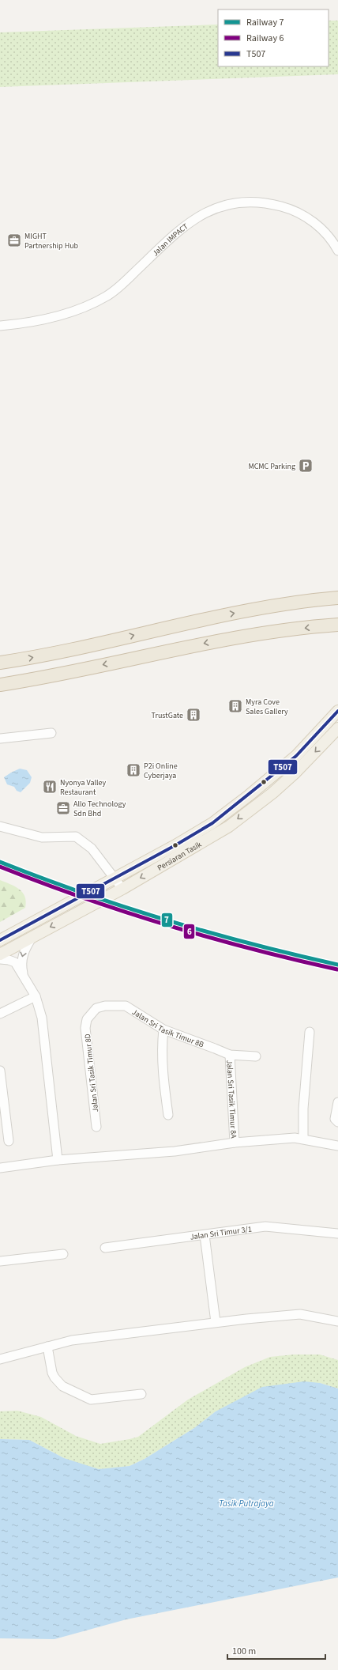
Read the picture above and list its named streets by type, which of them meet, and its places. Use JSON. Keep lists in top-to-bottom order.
{
  "streets": {
    "main road": ["Persiaran Tasik"],
    "street": [
      "Jalan IMPACT",
      "Jalan Sri Tasik Timur 8B",
      "Jalan Sri Tasik Timur 8D",
      "Jalan Sri Tasik Timur 8A",
      "Jalan Sri Timur 3/1"
    ]
  },
  "crossings": [
    ["Jalan Sri Tasik Timur 8B", "Jalan Sri Tasik Timur 8D"],
    ["Jalan Sri Tasik Timur 8B", "Jalan Sri Tasik Timur 8A"]
  ],
  "water": ["Tasik Putrajaya"],
  "places": {
    "office": ["MIGHT Partnership Hub", "Allo Technology Sdn Bhd"],
    "parking": ["MCMC Parking"],
    "building": ["Myra Cove Sales Gallery", "TrustGate", "P2i Online Cyberjaya"],
    "restaurant": ["Nyonya Valley Restaurant"]
  },
  "lines": ["transit line T507", "rail line 7", "rail line 6"],
  "legend": ["Railway 7", "Railway 6", "T507"],
  "scale_bar": "100 m"
}
